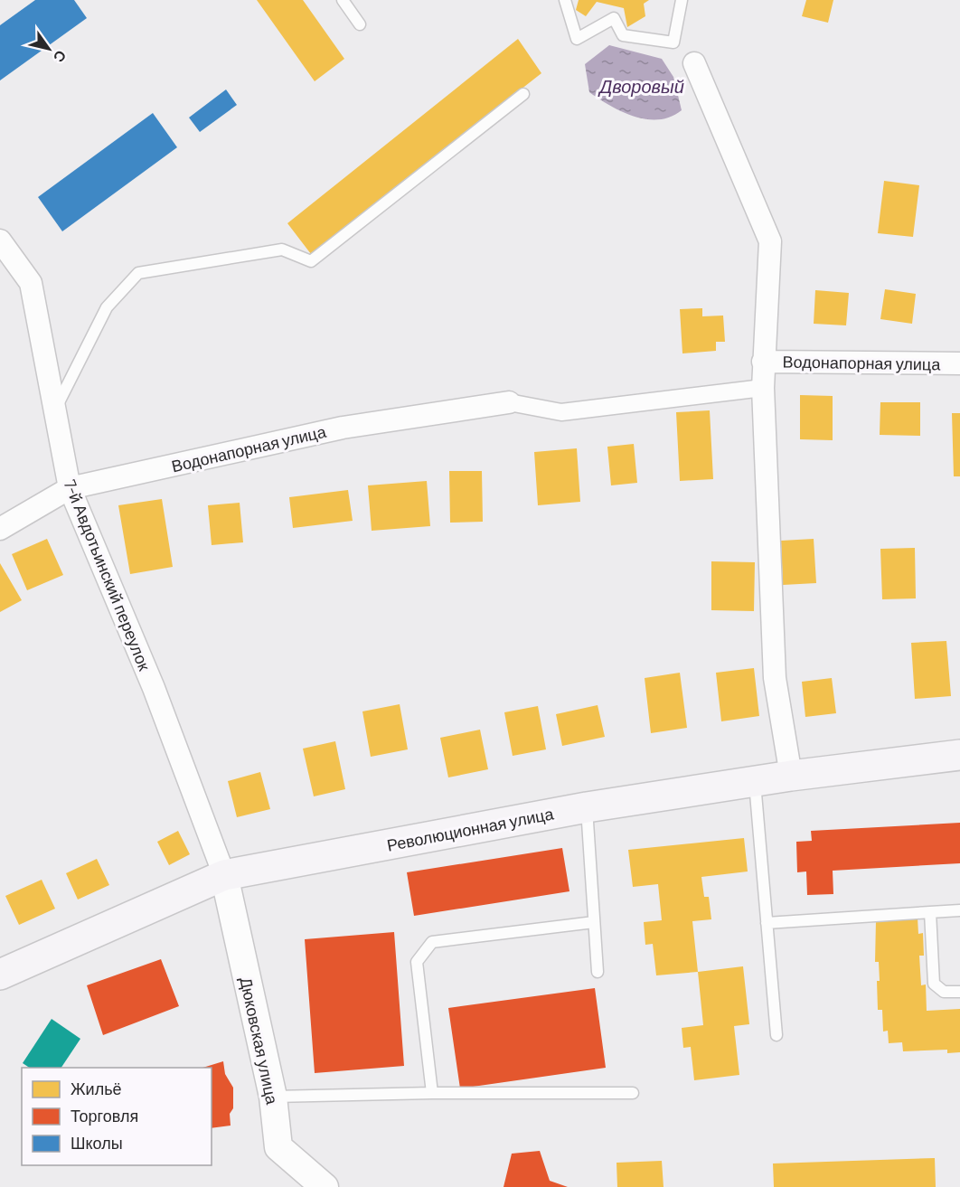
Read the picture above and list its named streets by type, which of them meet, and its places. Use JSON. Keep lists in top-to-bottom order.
{
  "streets": {
    "main road": ["Революционная улица"],
    "street": ["Водонапорная улица", "7-й Авдотьинский переулок", "Дюковская улица"]
  },
  "crossings": [
    ["Водонапорная улица", "7-й Авдотьинский переулок"],
    ["7-й Авдотьинский переулок", "Революционная улица"],
    ["7-й Авдотьинский переулок", "Дюковская улица"],
    ["Революционная улица", "Дюковская улица"]
  ],
  "water": ["Дворовый"],
  "legend": ["Жильё", "Торговля", "Школы"],
  "north": "bottom right"
}
